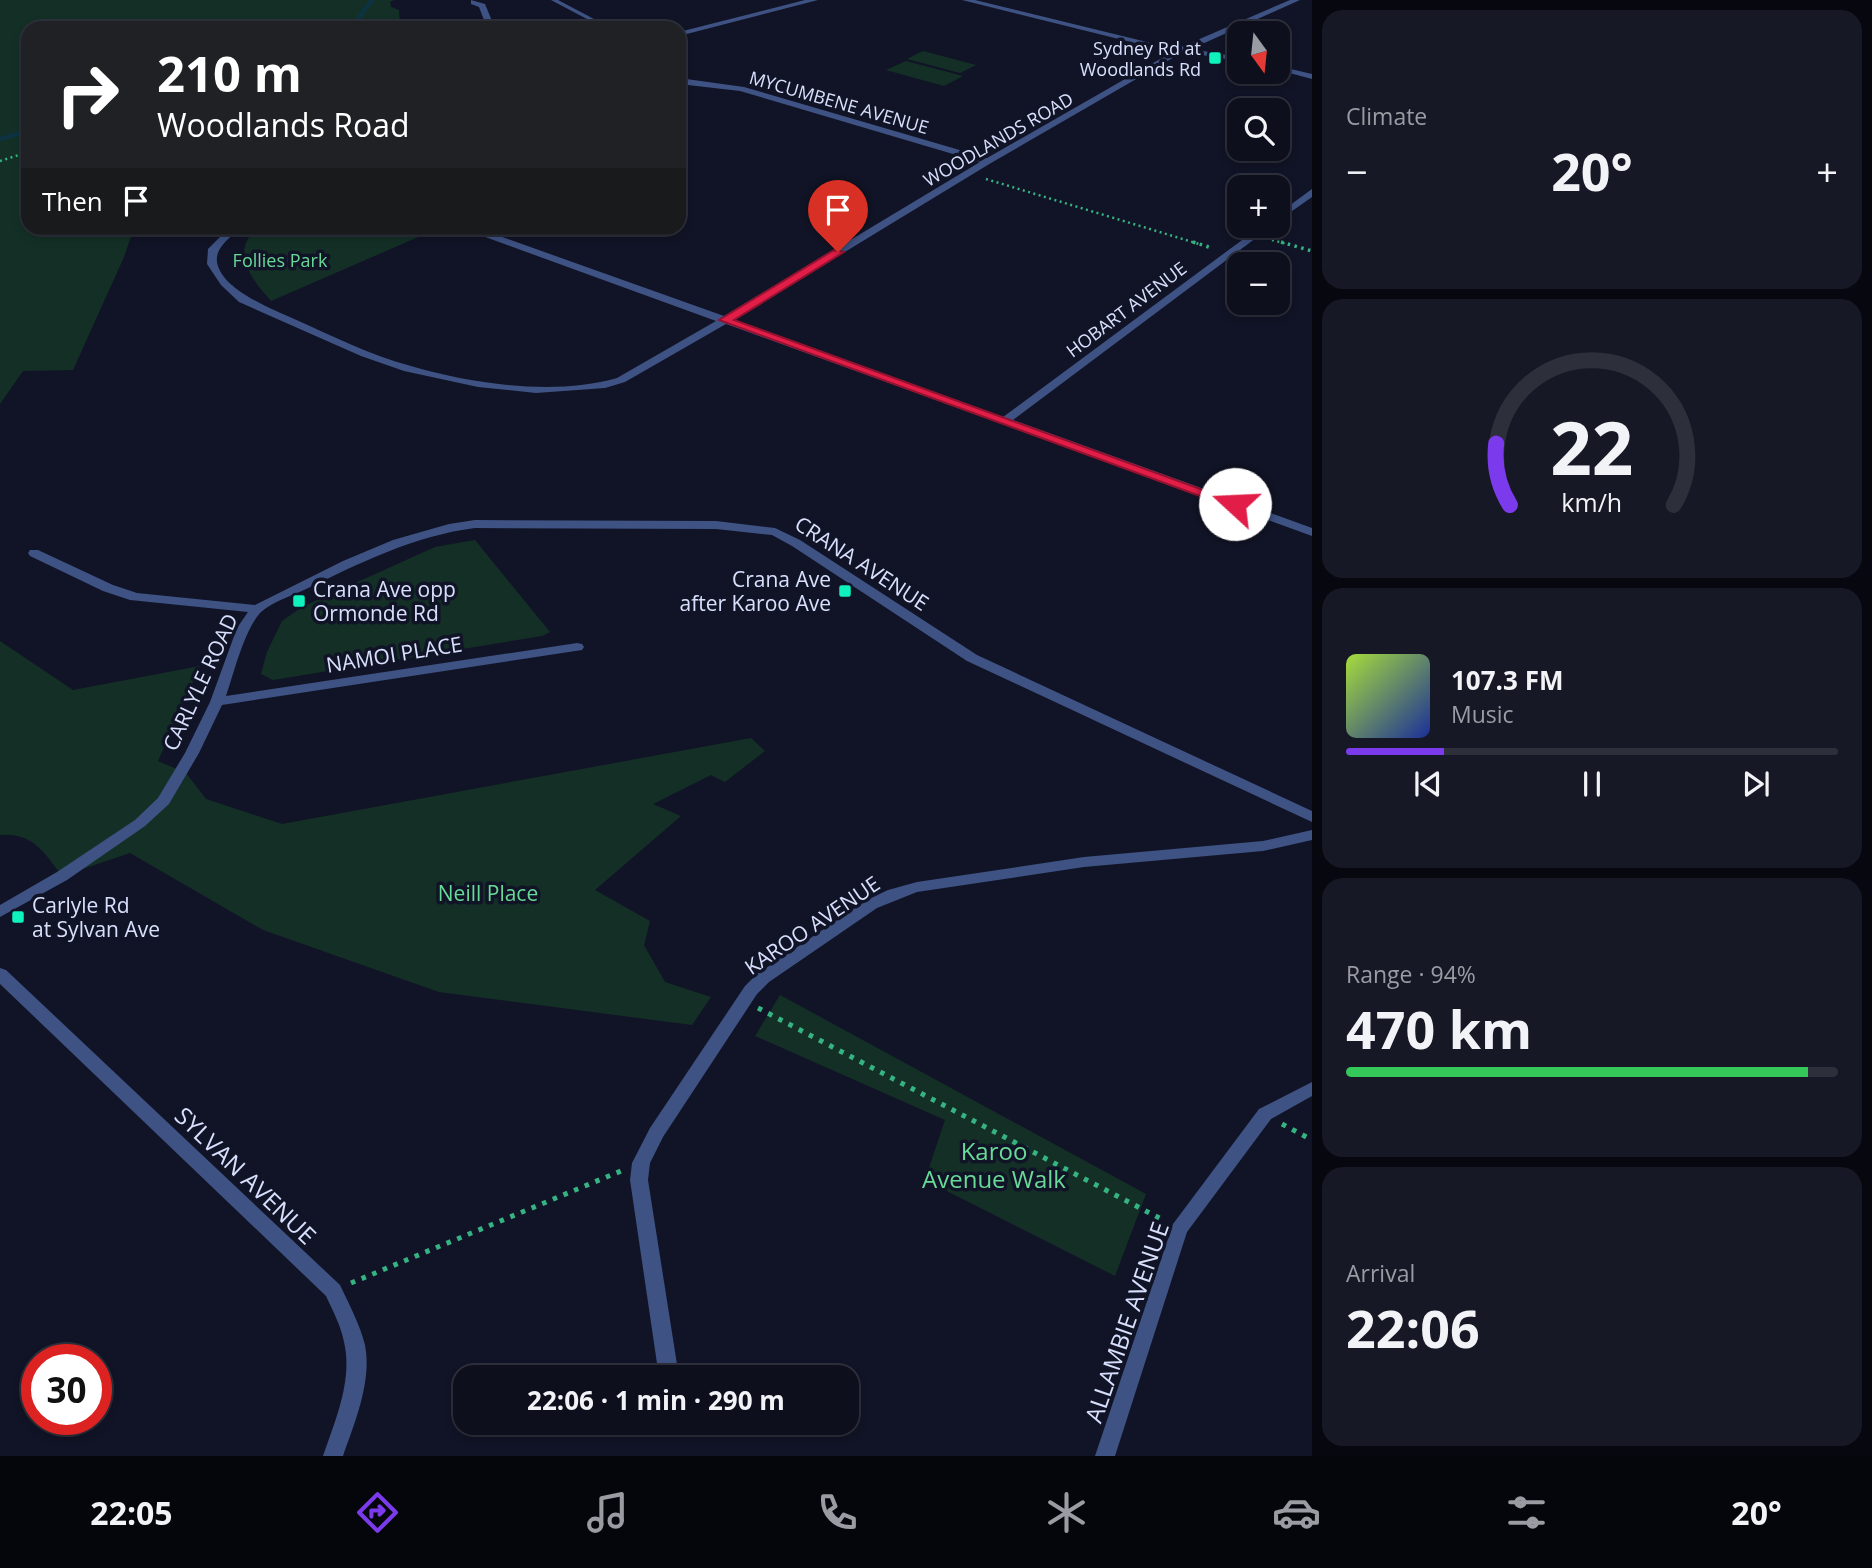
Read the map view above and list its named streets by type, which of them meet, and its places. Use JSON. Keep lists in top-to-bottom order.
{
  "streets": {
    "street": [
      "MYCUMBENE AVENUE",
      "WOODLANDS ROAD",
      "HOBART AVENUE",
      "CRANA AVENUE",
      "NAMOI PLACE",
      "CARLYLE ROAD",
      "KAROO AVENUE",
      "SYLVAN AVENUE",
      "ALLAMBIE AVENUE"
    ]
  },
  "crossings": [
    ["MYCUMBENE AVENUE", "WOODLANDS ROAD"],
    ["CRANA AVENUE", "CARLYLE ROAD"],
    ["NAMOI PLACE", "CARLYLE ROAD"]
  ],
  "parks": ["Follies Park", "Neill Place", "Karoo Avenue Walk"],
  "places": {
    "transit": [
      "Sydney Rd at Woodlands Rd",
      "Crana Ave after Karoo Ave",
      "Crana Ave opp Ormonde Rd",
      "Carlyle Rd at Sylvan Ave"
    ]
  },
  "north": "bottom",
  "page": {
    "tile": [
      "Climate",
      ["Range · 94%", "470 km"],
      ["Arrival", "22:06"]
    ],
    "map_buttons": ["+", "−"],
    "turn": ["210 m", "Woodlands Road"],
    "heat": ["−", "20°", "+"],
    "then": "Then",
    "song": ["107.3 FM", "Music"],
    "limit": "30",
    "trip": "22:06 · 1 min · 290 m",
    "tabs": ["22:05", "20°"],
    "gauge": ["22", "km/h"]
  }
}
